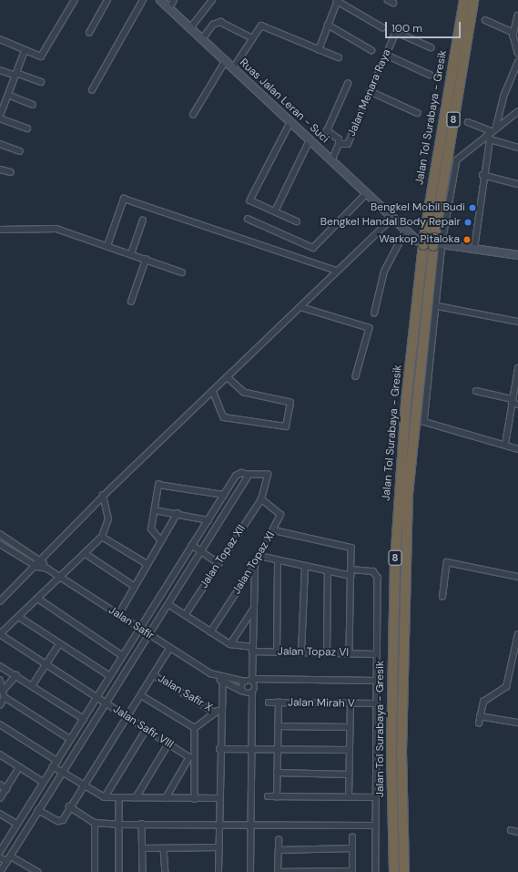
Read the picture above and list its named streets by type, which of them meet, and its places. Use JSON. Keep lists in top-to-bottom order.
{
  "streets": {
    "highway": ["Jalan Tol Surabaya - Gresik", "8"],
    "main road": ["Ruas Jalan Leran - Suci"],
    "street": [
      "Jalan Menara Raya",
      "Jalan Topaz XII",
      "Jalan Topaz XI",
      "Jalan Safir",
      "Jalan Topaz VI",
      "Jalan Safir X",
      "Jalan Mirah V",
      "Jalan Safir VIII"
    ]
  },
  "crossings": [
    ["Jalan Menara Raya", "Ruas Jalan Leran - Suci"],
    ["Ruas Jalan Leran - Suci", "Jalan Tol Surabaya - Gresik"],
    ["Jalan Topaz XII", "Jalan Topaz XI"]
  ],
  "places": ["Bengkel Mobil Budi", "Bengkel Handal Body Repair", "Warkop Pitaloka"],
  "scale_bar": "100 m"
}
